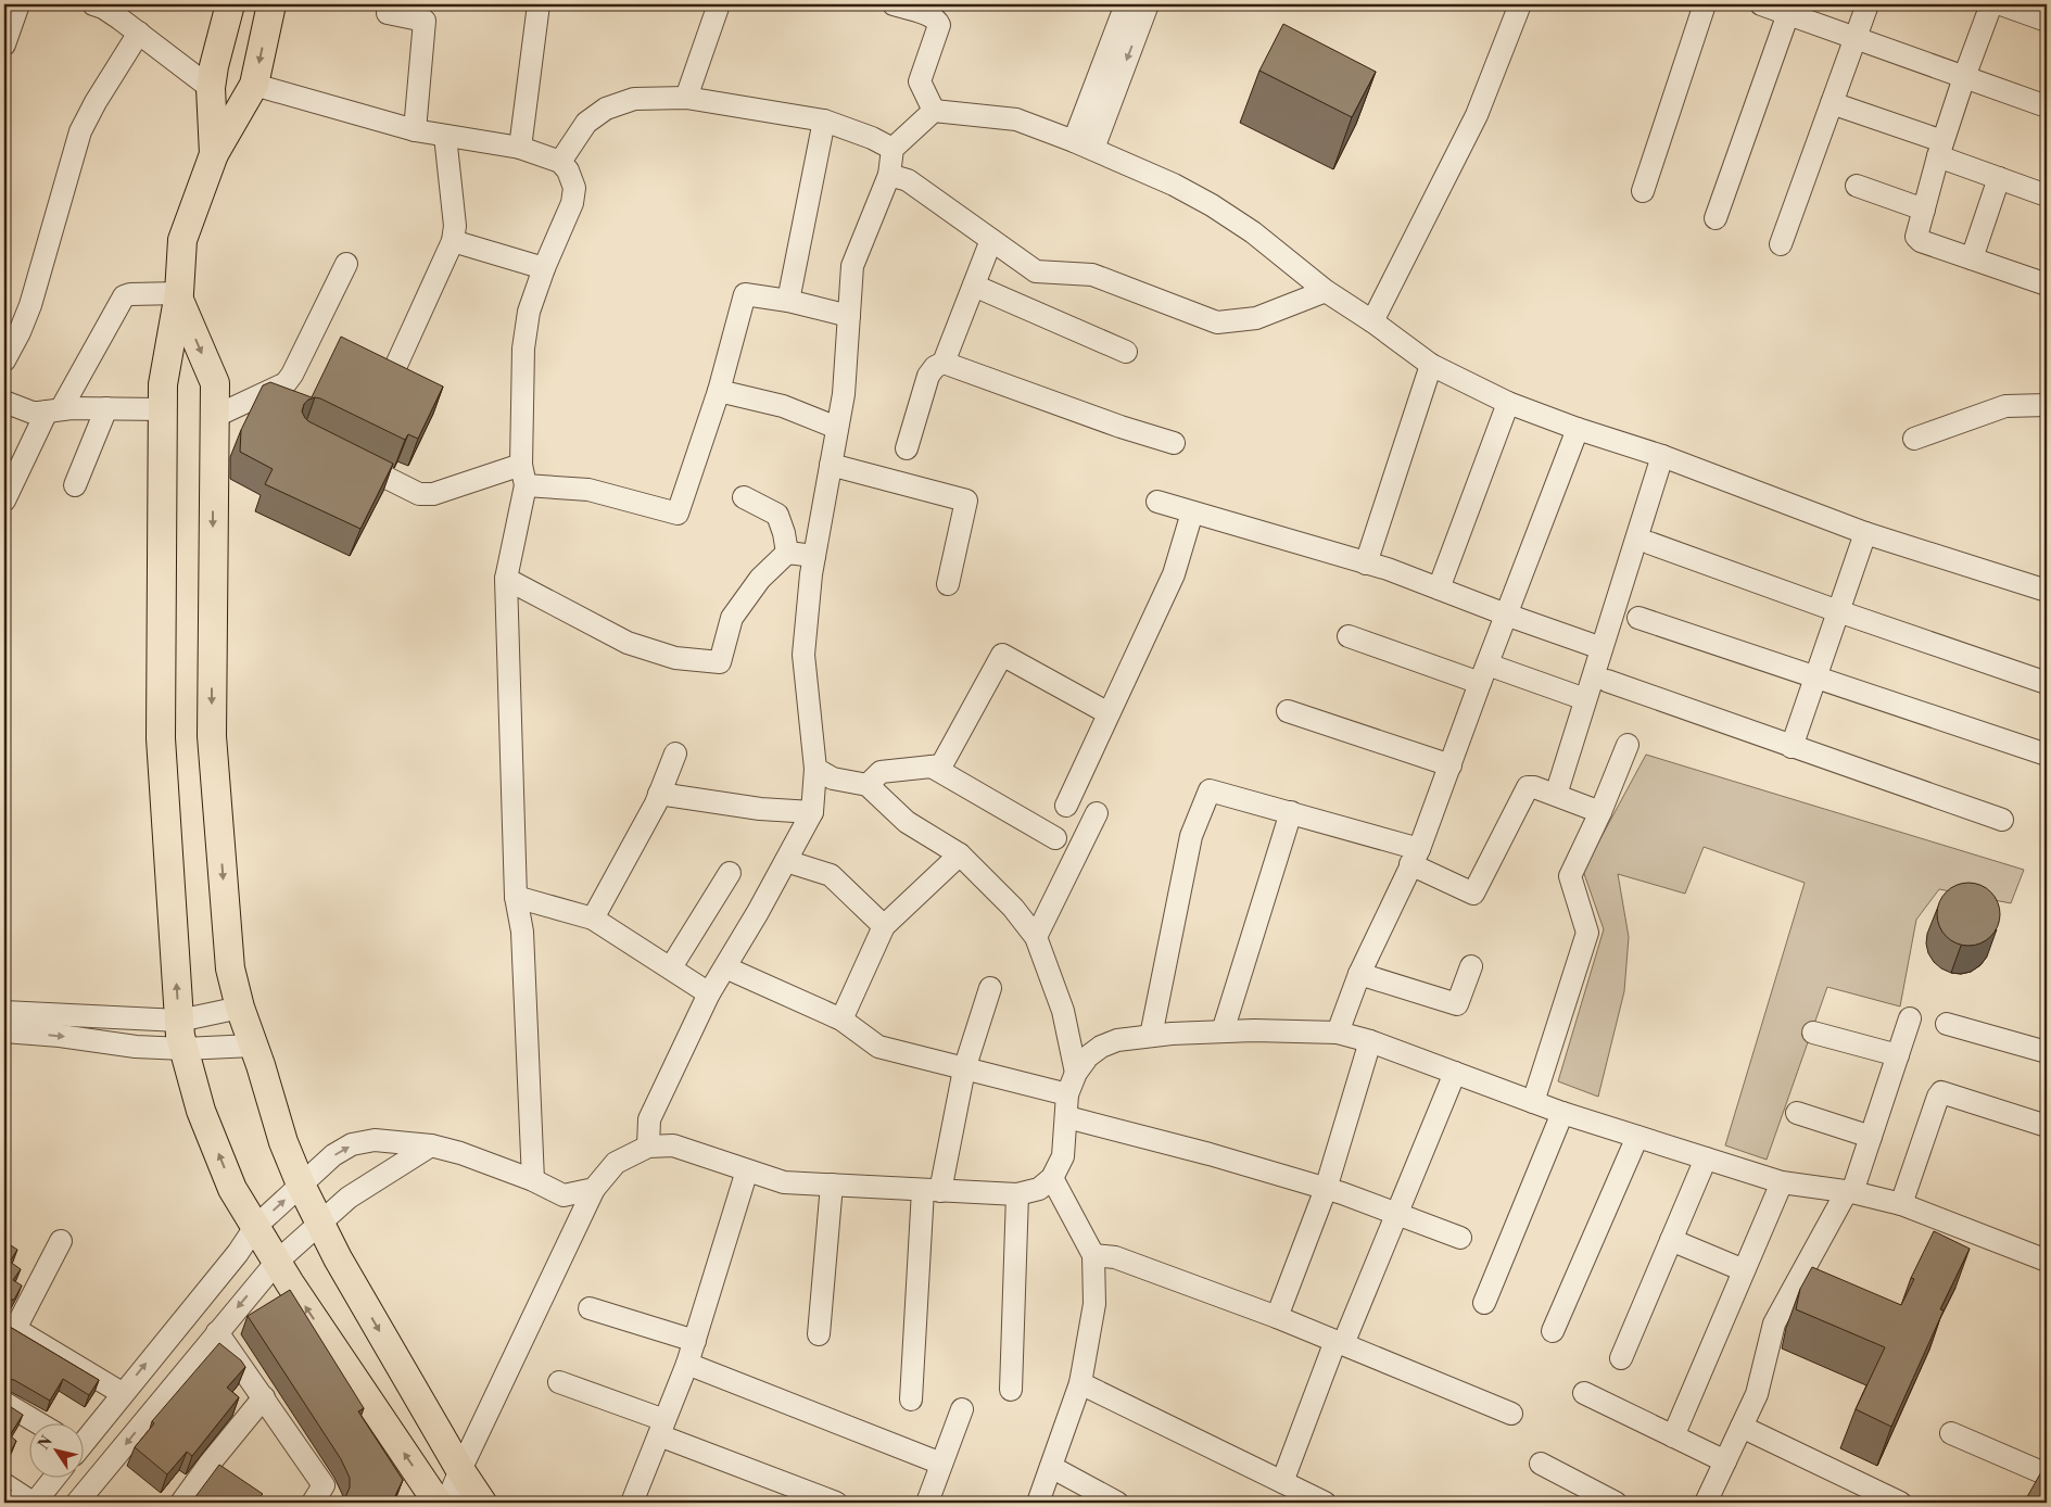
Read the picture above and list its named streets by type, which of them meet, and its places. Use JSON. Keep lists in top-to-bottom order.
{
  "north": "top left"
}
